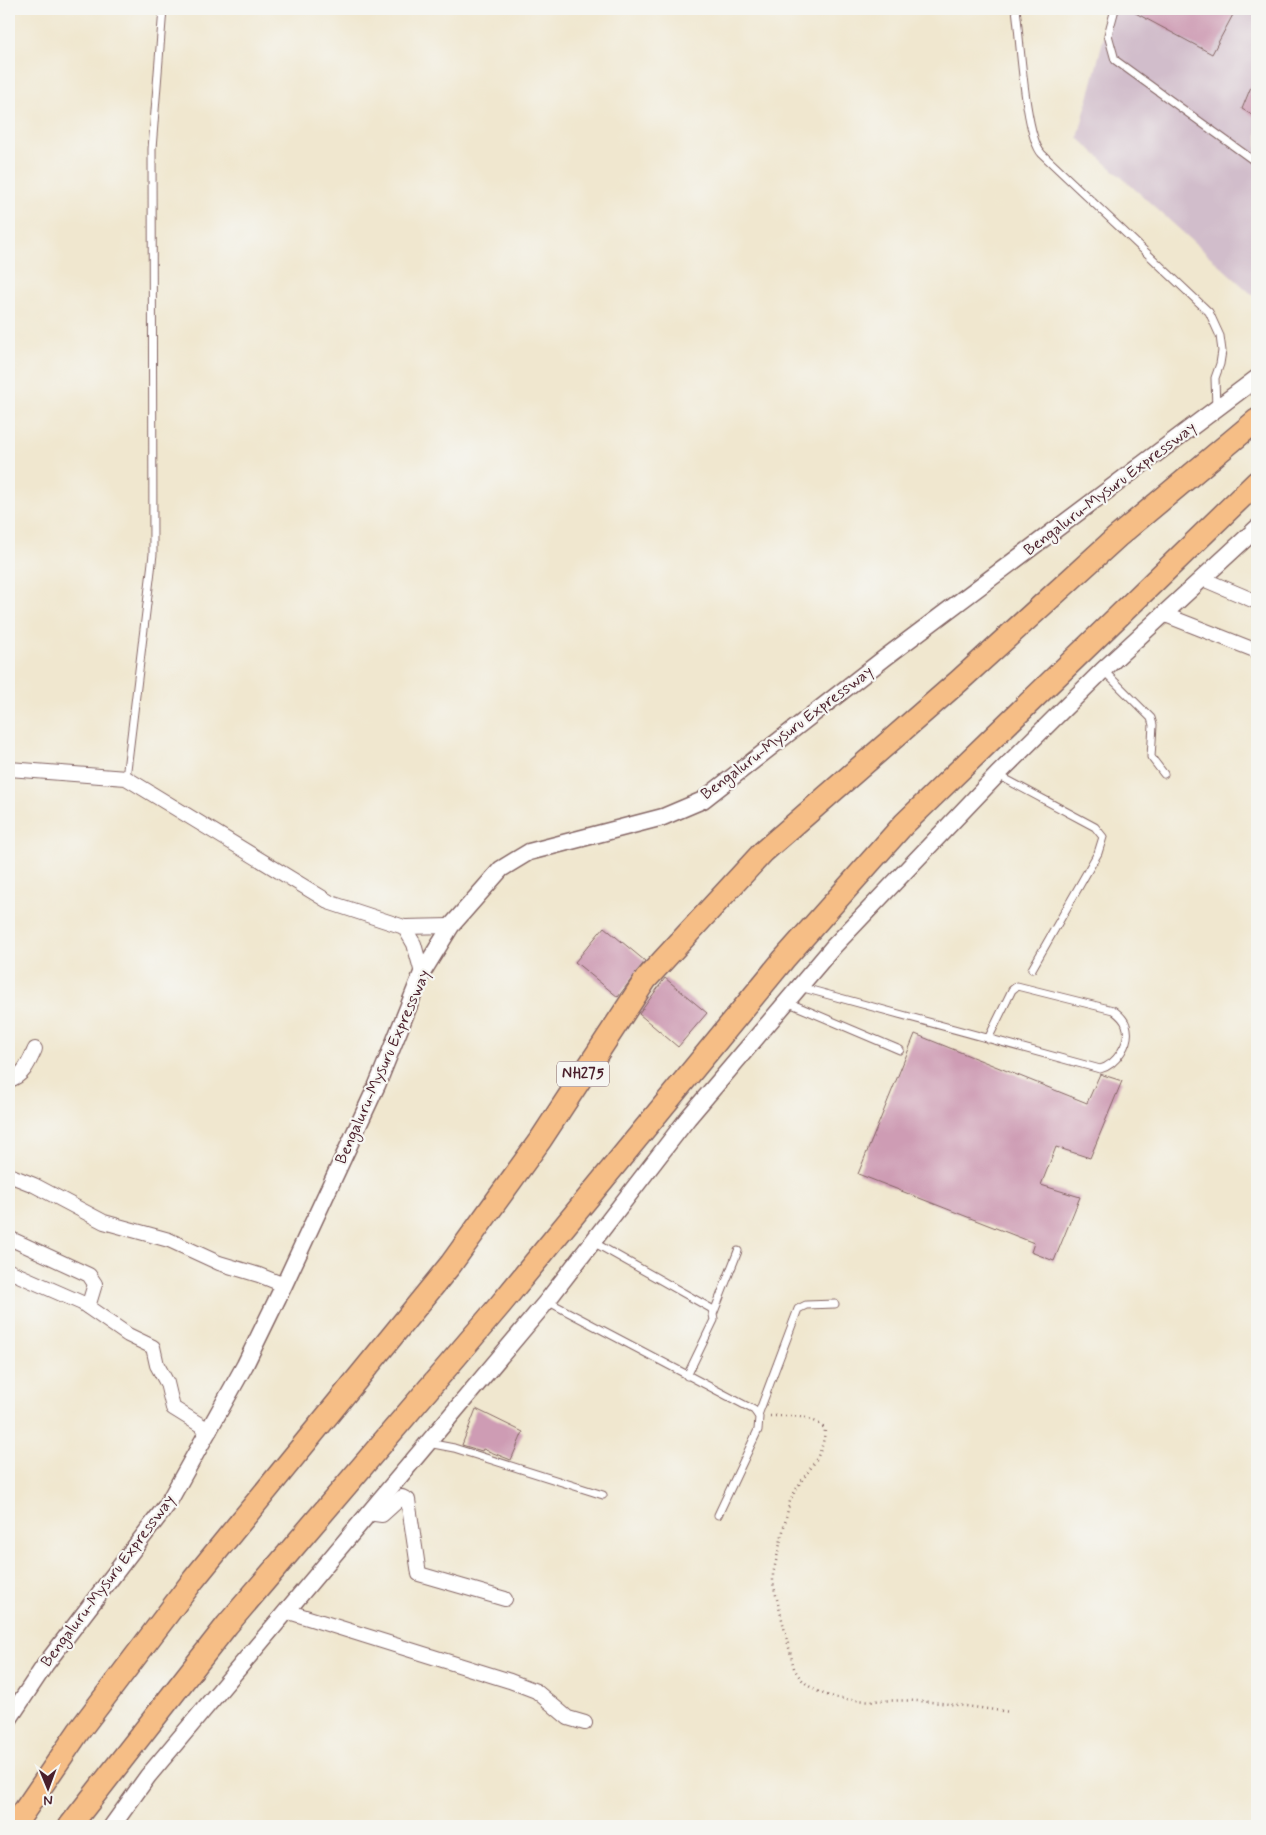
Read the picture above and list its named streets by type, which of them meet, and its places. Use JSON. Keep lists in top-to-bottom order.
{
  "streets": {
    "highway": ["NH275"],
    "street": ["Bengaluru-Mysuru Expressway"]
  },
  "north": "bottom"
}
